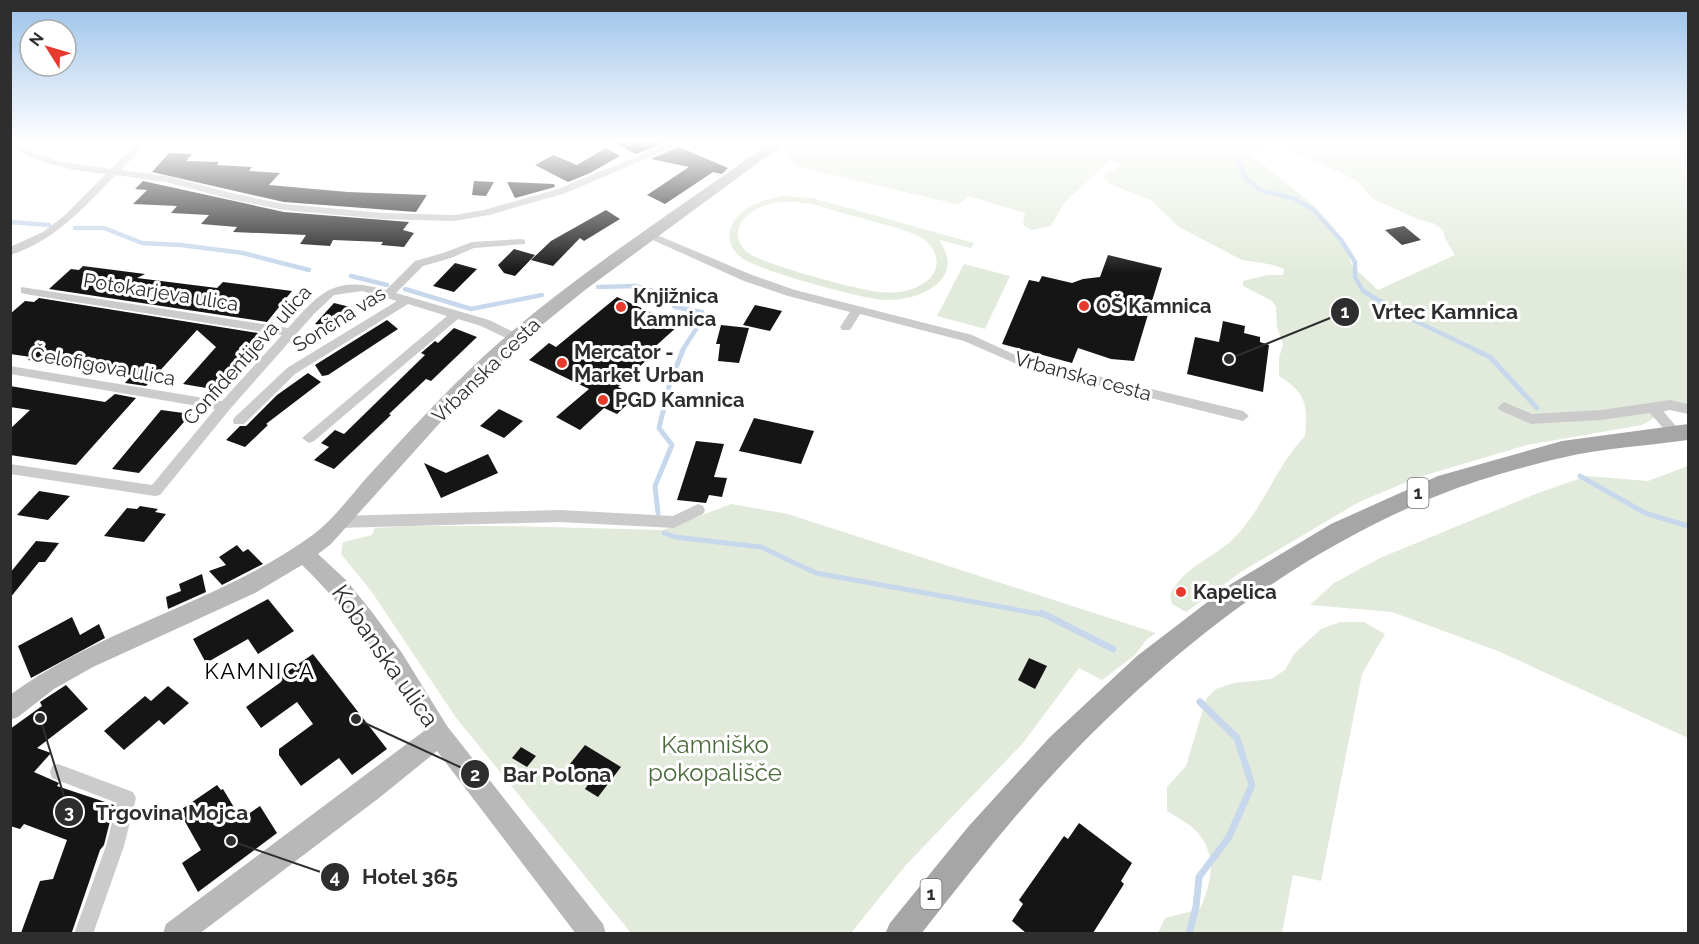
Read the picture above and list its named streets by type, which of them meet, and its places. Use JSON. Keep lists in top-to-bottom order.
{
  "streets": {
    "main road": ["1"],
    "street": [
      "Potokarjeva ulica",
      "Sončna vas",
      "Confidentijeva ulica",
      "Čelofigova ulica",
      "Vrbanska cesta",
      "Kobanska ulica"
    ]
  },
  "crossings": [
    ["Potokarjeva ulica", "Confidentijeva ulica"],
    ["Sončna vas", "Confidentijeva ulica"],
    ["Confidentijeva ulica", "Čelofigova ulica"],
    ["Confidentijeva ulica", "Vrbanska cesta"],
    ["Vrbanska cesta", "Kobanska ulica"]
  ],
  "districts": ["KAMNICA"],
  "parks": ["Kamniško pokopališče"],
  "places": [
    "OŠ Kamnica",
    "Knjižnica Kamnica",
    "Vrtec Kamnica",
    "Mercator - Market Urban",
    "PGD Kamnica",
    "Kapelica",
    "Trgovina Mojca",
    "Bar Polona",
    "Hotel 365"
  ],
  "north": "top left"
}
